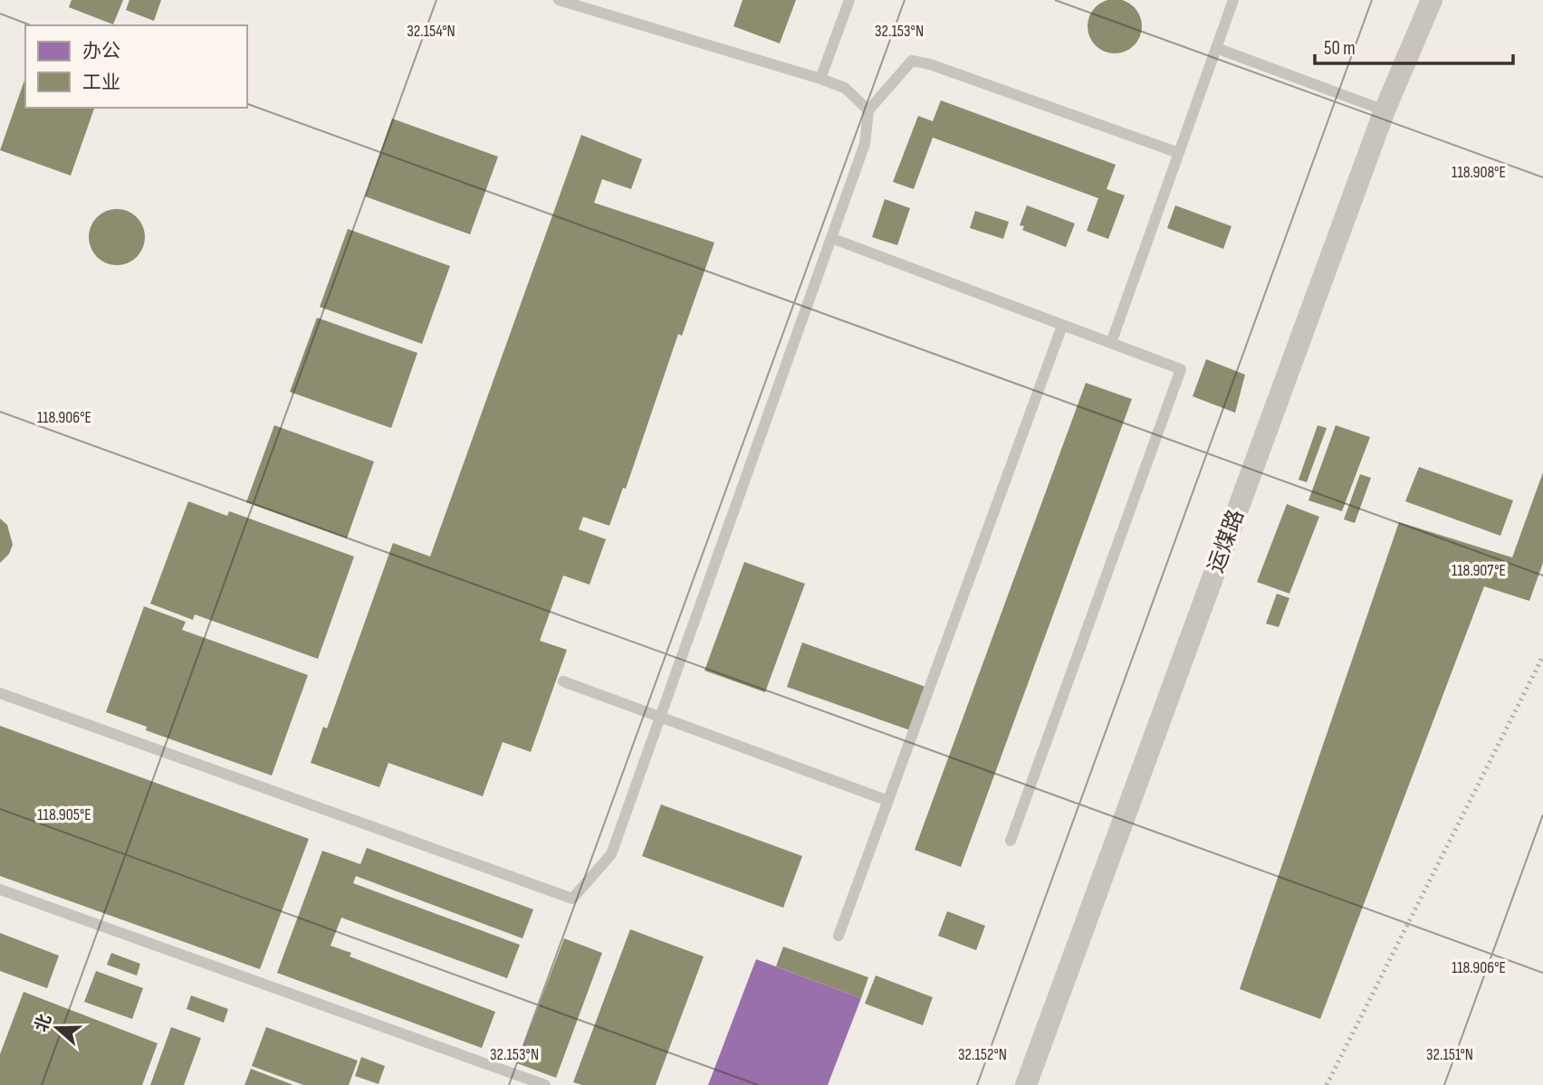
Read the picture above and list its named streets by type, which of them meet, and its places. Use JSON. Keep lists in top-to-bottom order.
{
  "streets": {
    "street": ["运煤路"]
  },
  "legend": ["办公", "工业"],
  "scale_bar": "50 m",
  "north": "left",
  "coordinates": [
    "32.154°N",
    "32.153°N",
    "118.908°E",
    "118.906°E",
    "118.907°E",
    "118.905°E",
    "32.152°N",
    "32.151°N"
  ]
}
